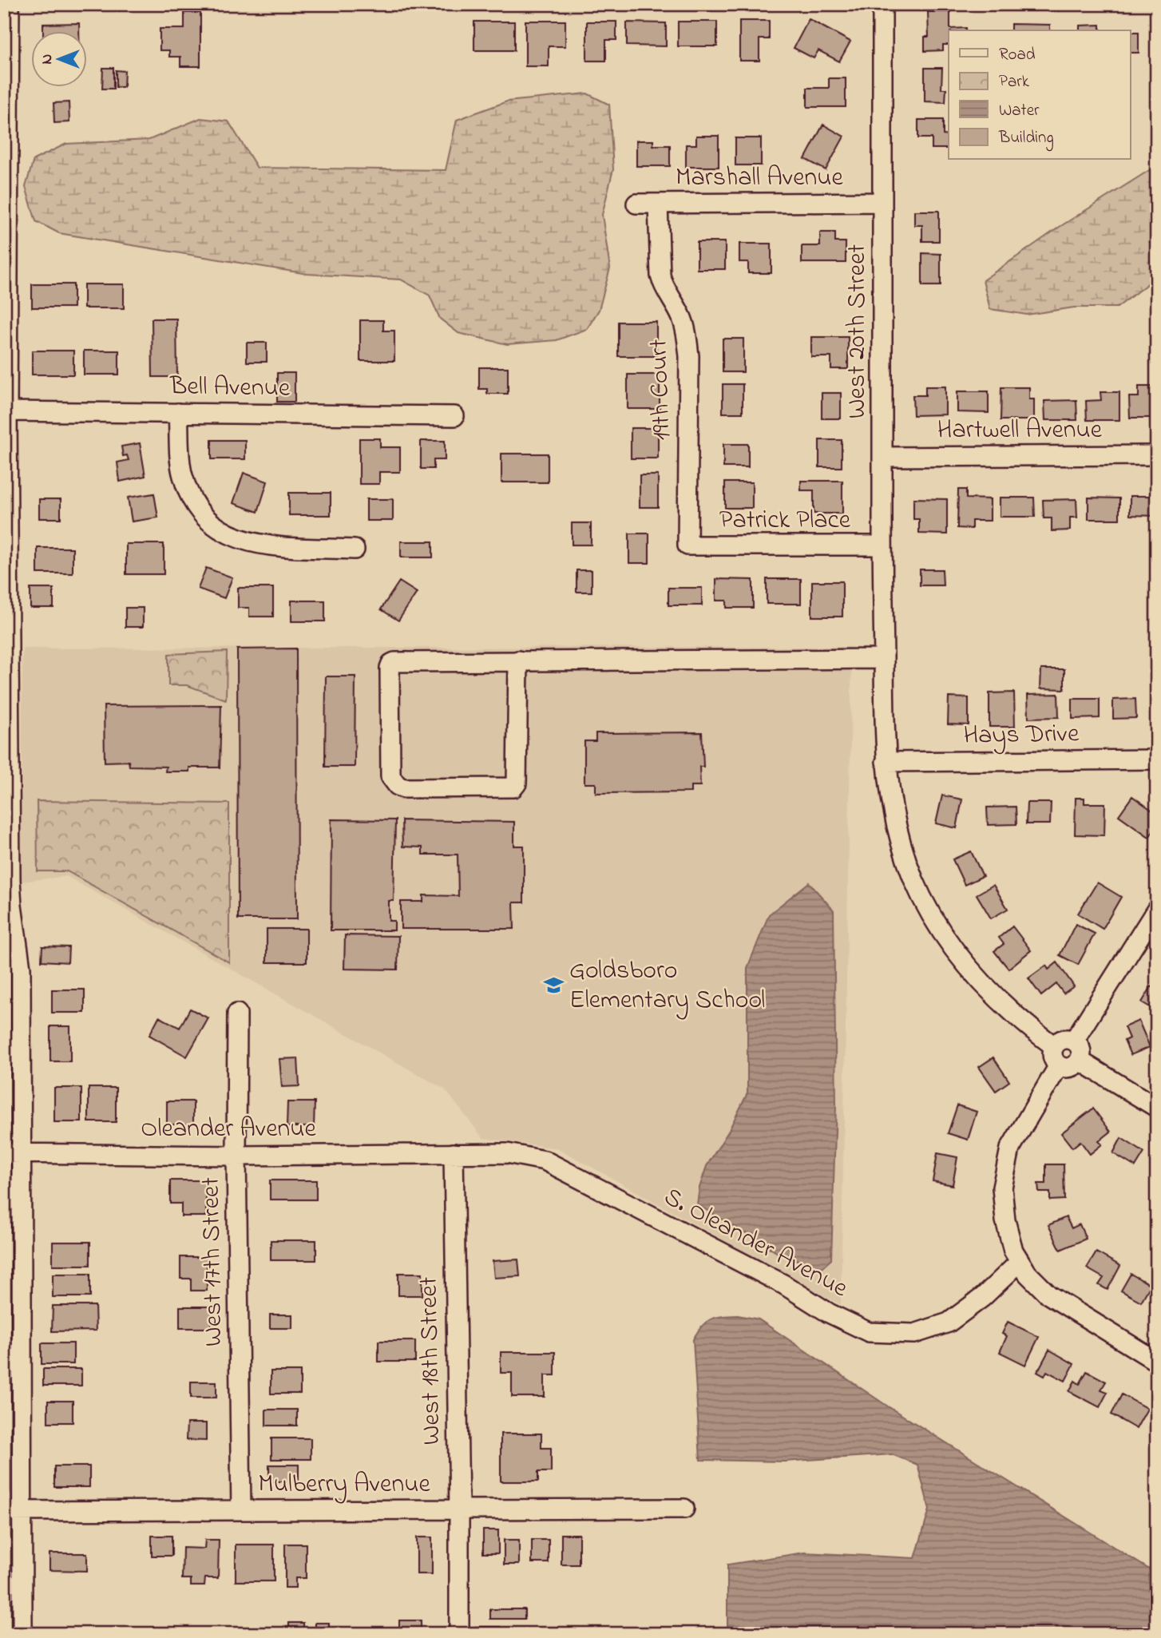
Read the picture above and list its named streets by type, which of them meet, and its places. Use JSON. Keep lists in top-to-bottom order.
{
  "streets": {
    "street": [
      "Marshall Avenue",
      "West 20th Street",
      "Bell Avenue",
      "19th Court",
      "Hartwell Avenue",
      "Patrick Place",
      "Hays Drive",
      "Oleander Avenue",
      "S. Oleander Avenue",
      "West 17th Street",
      "West 18th Street",
      "Mulberry Avenue"
    ]
  },
  "crossings": [
    ["Marshall Avenue", "West 20th Street"],
    ["Marshall Avenue", "19th Court"],
    ["West 20th Street", "Hartwell Avenue"],
    ["West 20th Street", "Patrick Place"],
    ["West 20th Street", "Hays Drive"],
    ["19th Court", "Patrick Place"],
    ["Oleander Avenue", "S. Oleander Avenue"],
    ["Oleander Avenue", "West 17th Street"],
    ["Oleander Avenue", "West 18th Street"],
    ["S. Oleander Avenue", "West 18th Street"],
    ["West 17th Street", "Mulberry Avenue"],
    ["West 18th Street", "Mulberry Avenue"]
  ],
  "places": {
    "school or university": ["Goldsboro Elementary School"]
  },
  "legend": [
    "Road",
    "Park",
    "Water",
    "Building"
  ],
  "north": "left"
}
